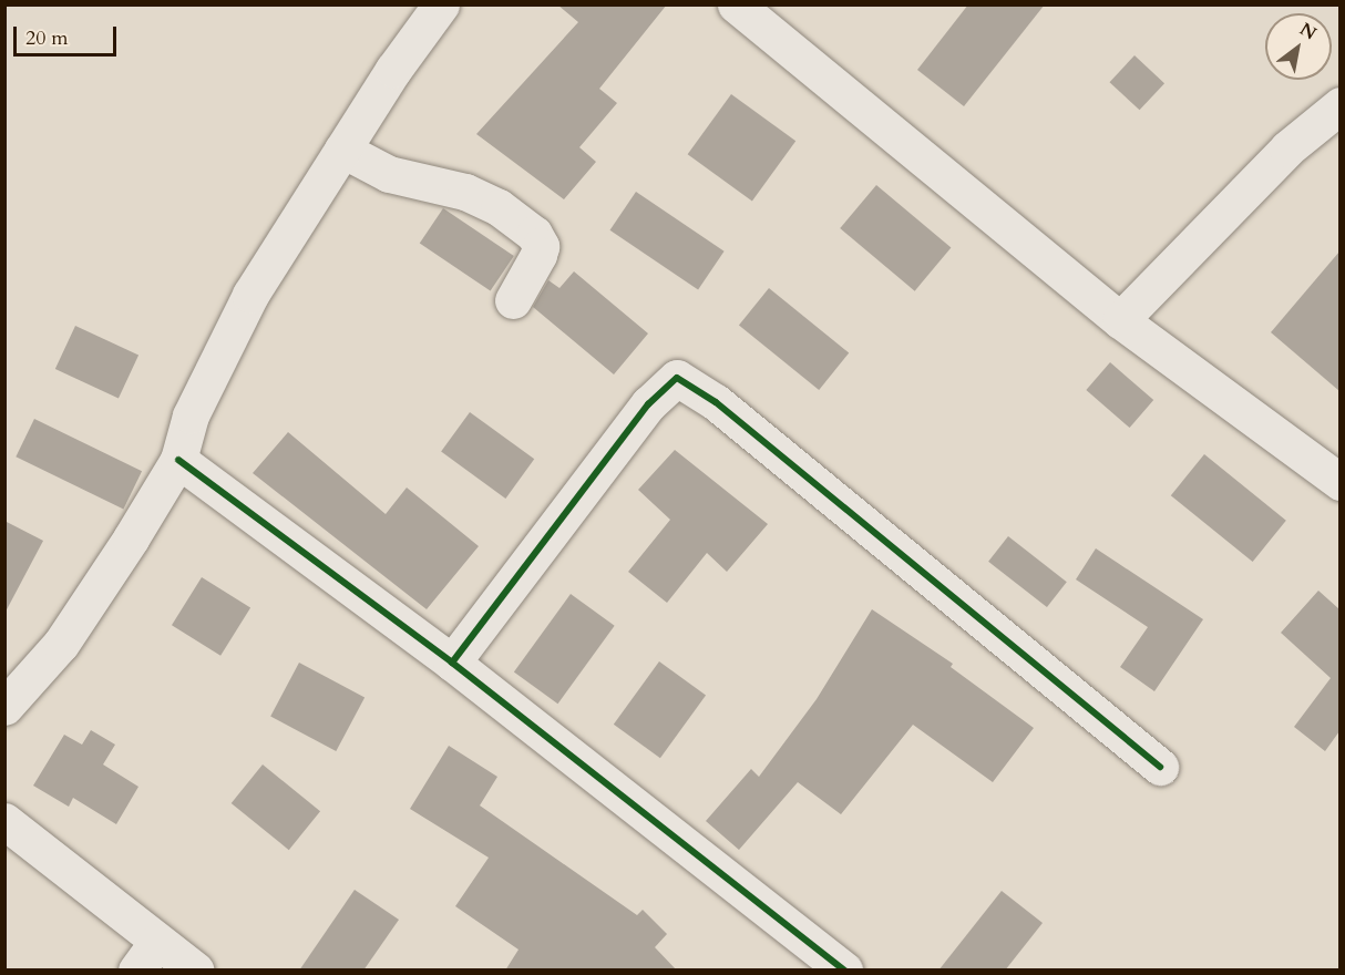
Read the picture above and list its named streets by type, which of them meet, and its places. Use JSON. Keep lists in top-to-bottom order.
{
  "scale_bar": "20 m",
  "north": "top right"
}
